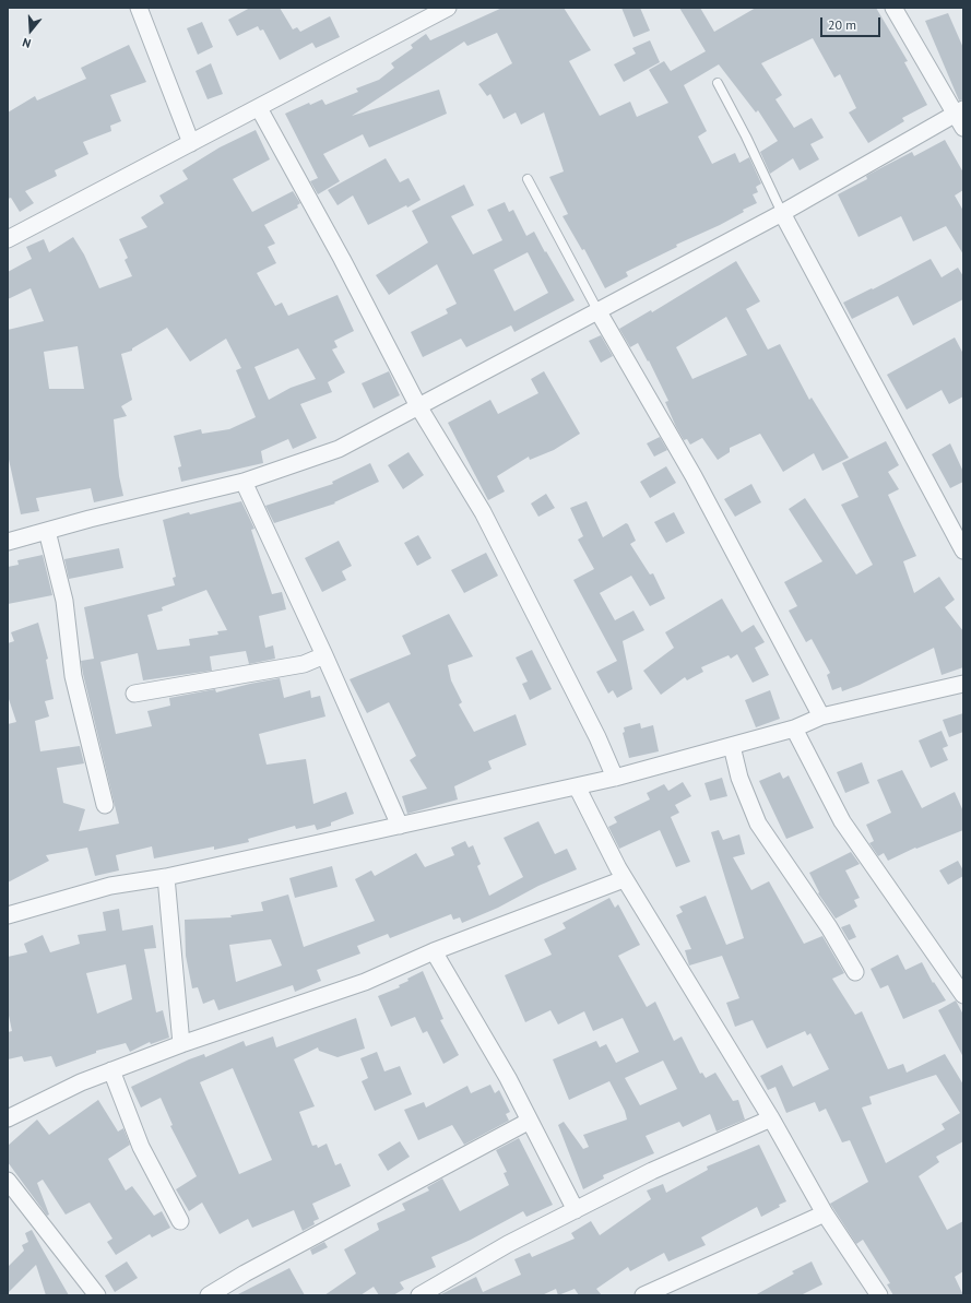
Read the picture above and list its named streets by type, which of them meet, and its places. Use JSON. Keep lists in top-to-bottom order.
{
  "scale_bar": "20 m",
  "north": "bottom"
}
